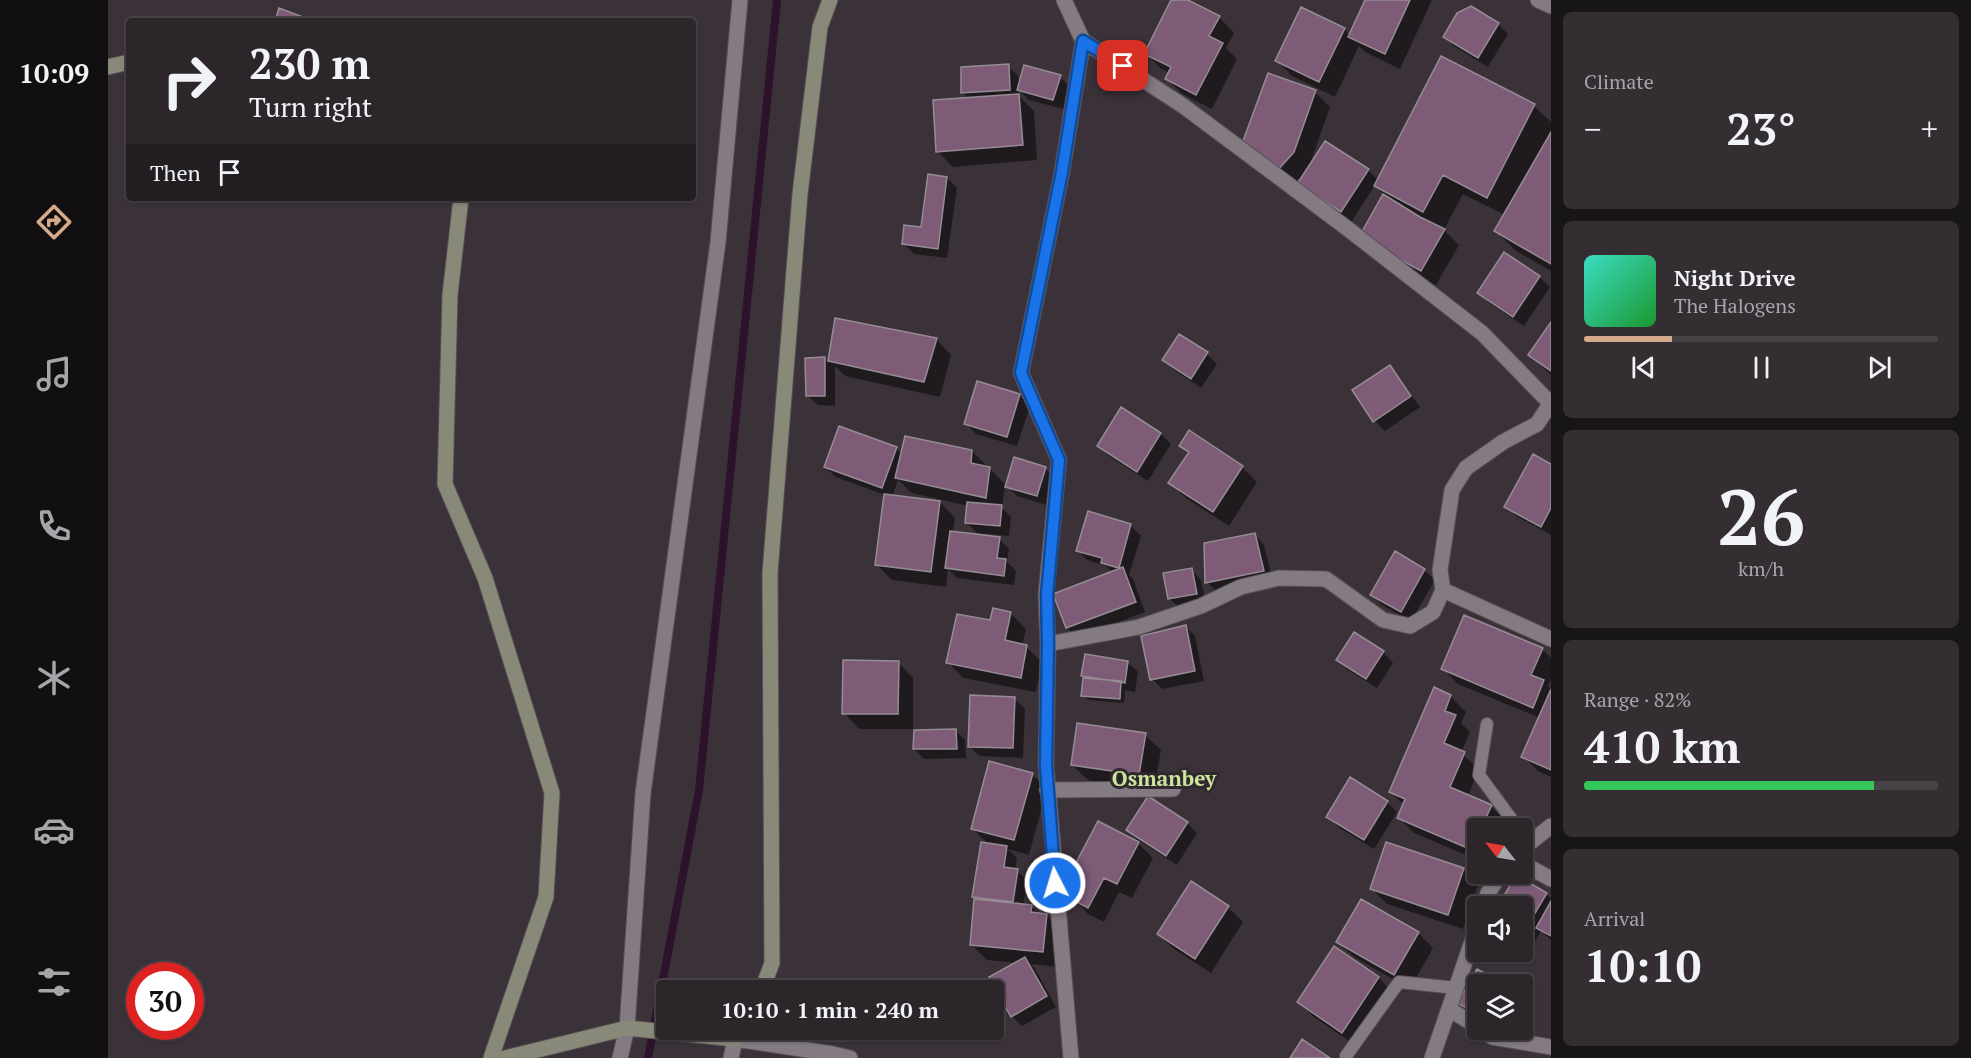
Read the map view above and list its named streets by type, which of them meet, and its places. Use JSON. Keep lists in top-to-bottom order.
{
  "districts": ["Osmanbey"],
  "north": "top left",
  "page": {
    "tabs": "10:09",
    "tile": [
      "Climate",
      ["26", "km/h"],
      ["Range · 82%", "410 km"],
      ["Arrival", "10:10"]
    ],
    "turn": ["230 m", "Turn right"],
    "heat": ["−", "23°", "+"],
    "then": "Then",
    "song": ["Night Drive", "The Halogens"],
    "limit": "30",
    "trip": "10:10 · 1 min · 240 m"
  }
}
